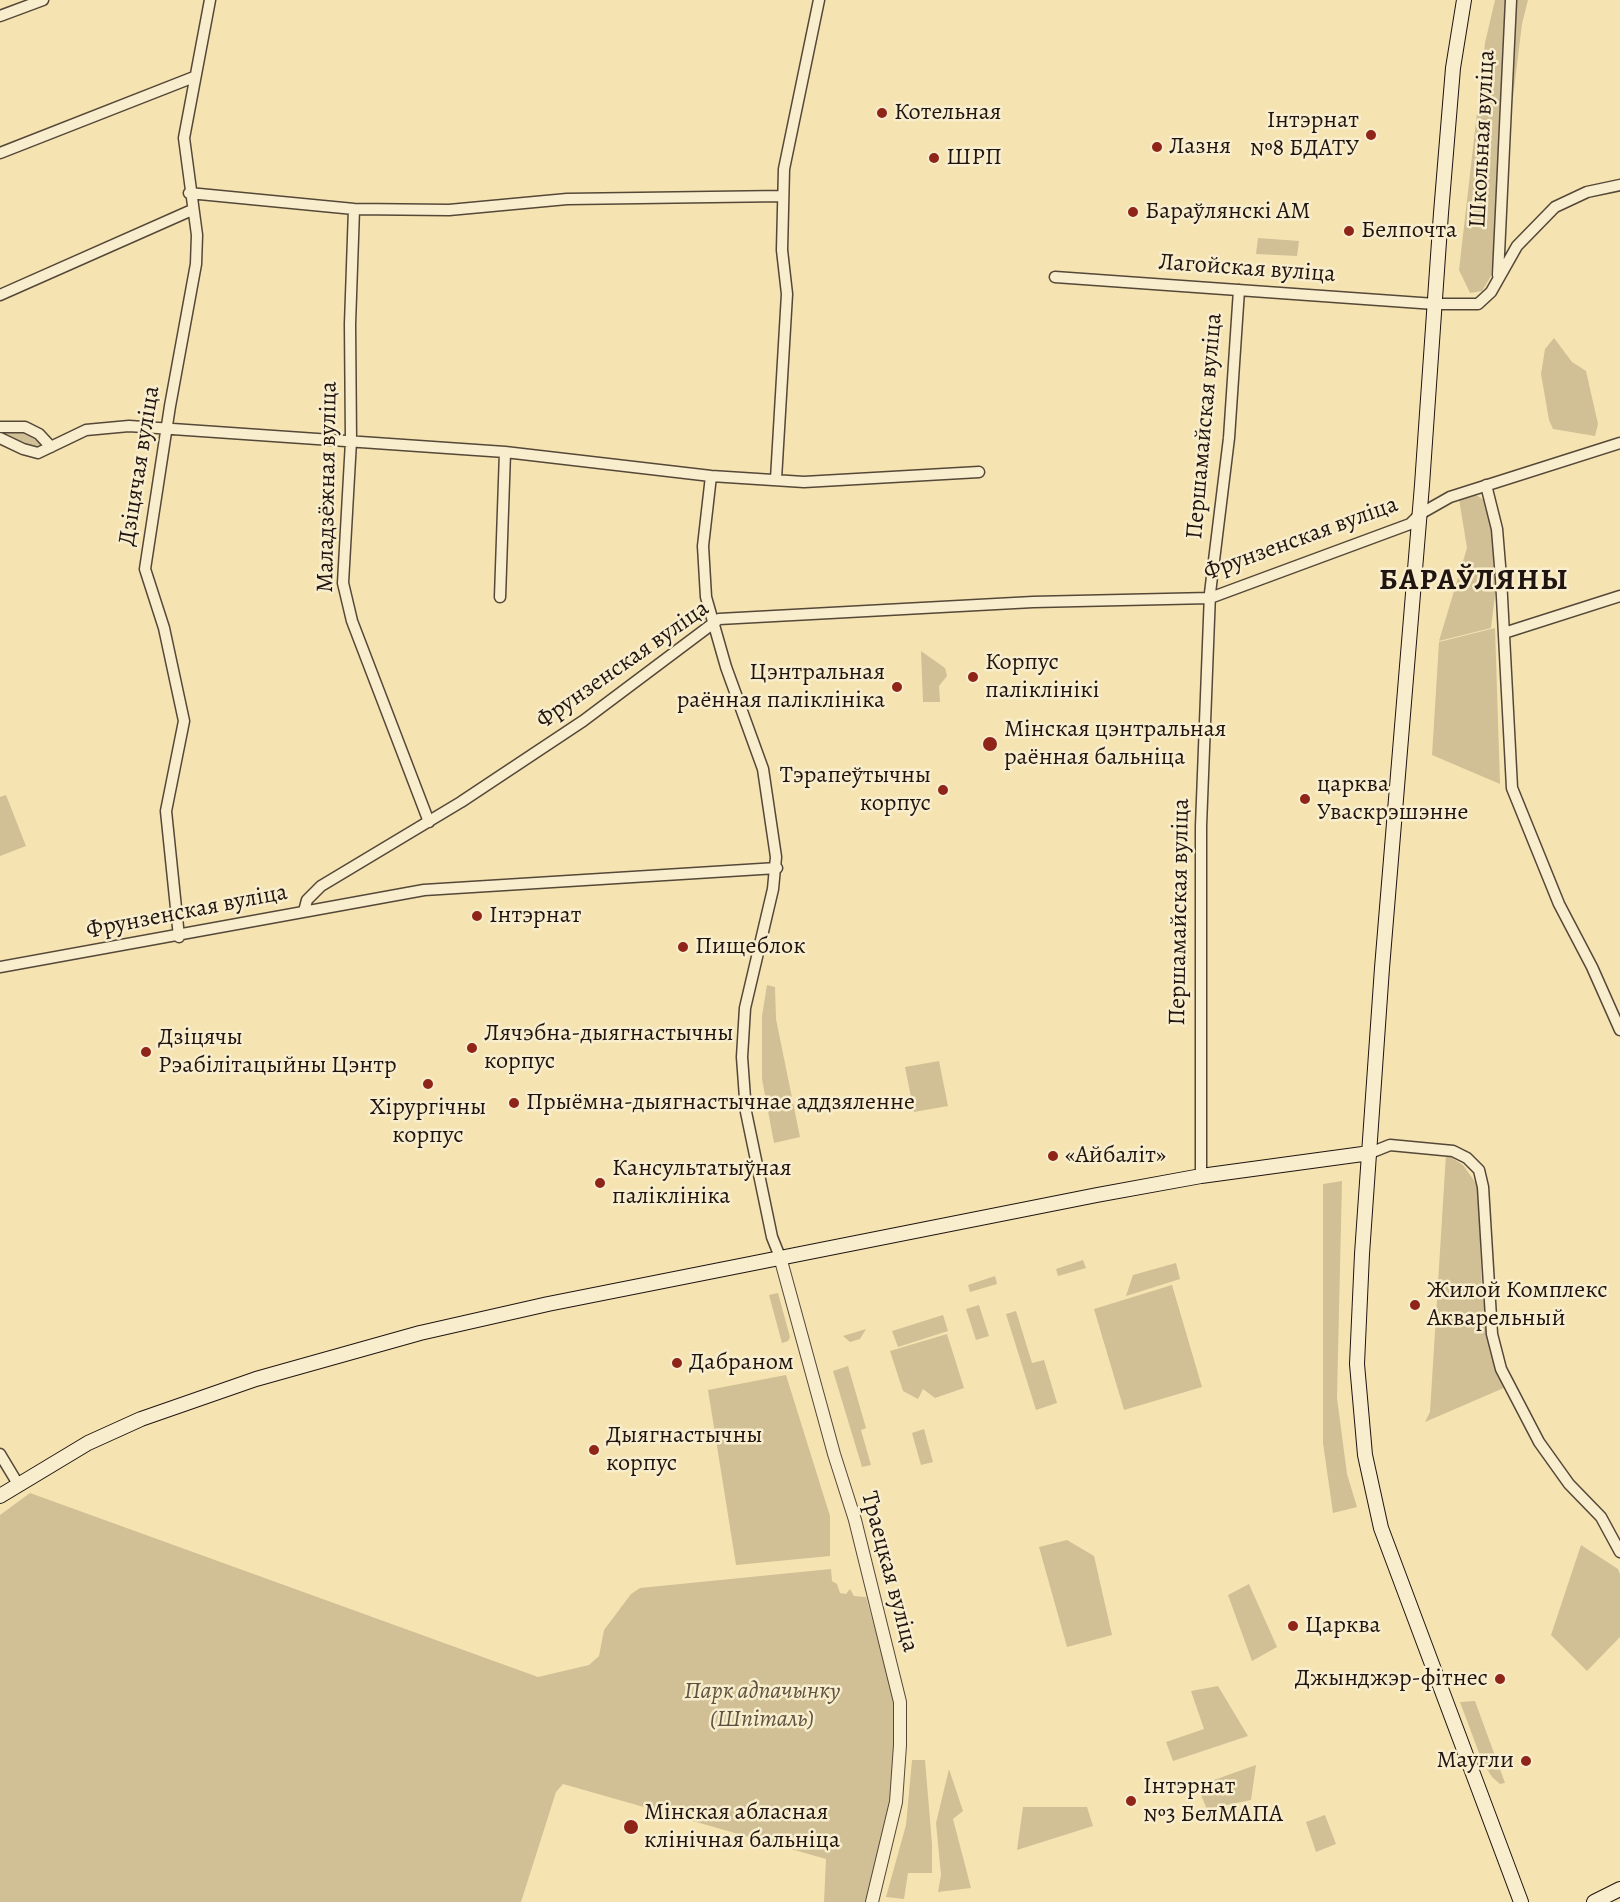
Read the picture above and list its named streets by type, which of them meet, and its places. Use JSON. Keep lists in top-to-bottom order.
{
  "streets": {
    "street": [
      "Школьная вуліца",
      "Лагойская вуліца",
      "Першамайская вуліца",
      "Дзіцячая вуліца",
      "Маладзёжная вуліца",
      "Фрунзенская вуліца",
      "Траецкая вуліца"
    ]
  },
  "crossings": [
    ["Школьная вуліца", "Лагойская вуліца"],
    ["Лагойская вуліца", "Першамайская вуліца"],
    ["Першамайская вуліца", "Фрунзенская вуліца"],
    ["Дзіцячая вуліца", "Фрунзенская вуліца"],
    ["Маладзёжная вуліца", "Фрунзенская вуліца"]
  ],
  "districts": ["БАРАЎЛЯНЫ"],
  "parks": ["Парк адпачынку (Шпіталь)"],
  "places": [
    "Котельная",
    "Інтэрнат №8 БДАТУ",
    "Лазня",
    "ШРП",
    "Бараўлянскі АМ",
    "Белпочта",
    "Корпус паліклінікі",
    "Цэнтральная раённая паліклініка",
    "Мінская цэнтральная раённая бальніца",
    "Тэрапеўтычны корпус",
    "царква Уваскрэшэнне",
    "Інтэрнат",
    "Пищеблок",
    "Лячэбна-дыягнастычны корпус",
    "Дзіцячы Рэабілітацыйны Цэнтр",
    "Хірургічны корпус",
    "Прыёмна-дыягнастычнае аддзяленне",
    "«Айбаліт»",
    "Кансультатыўная паліклініка",
    "Жилой Комплекс Акварельный",
    "Дабраном",
    "Дыягнастычны корпус",
    "Царква",
    "Джынджэр-фітнес",
    "Маугли",
    "Інтэрнат №3 БелМАПА",
    "Мінская абласная клінічная бальніца"
  ]
}
